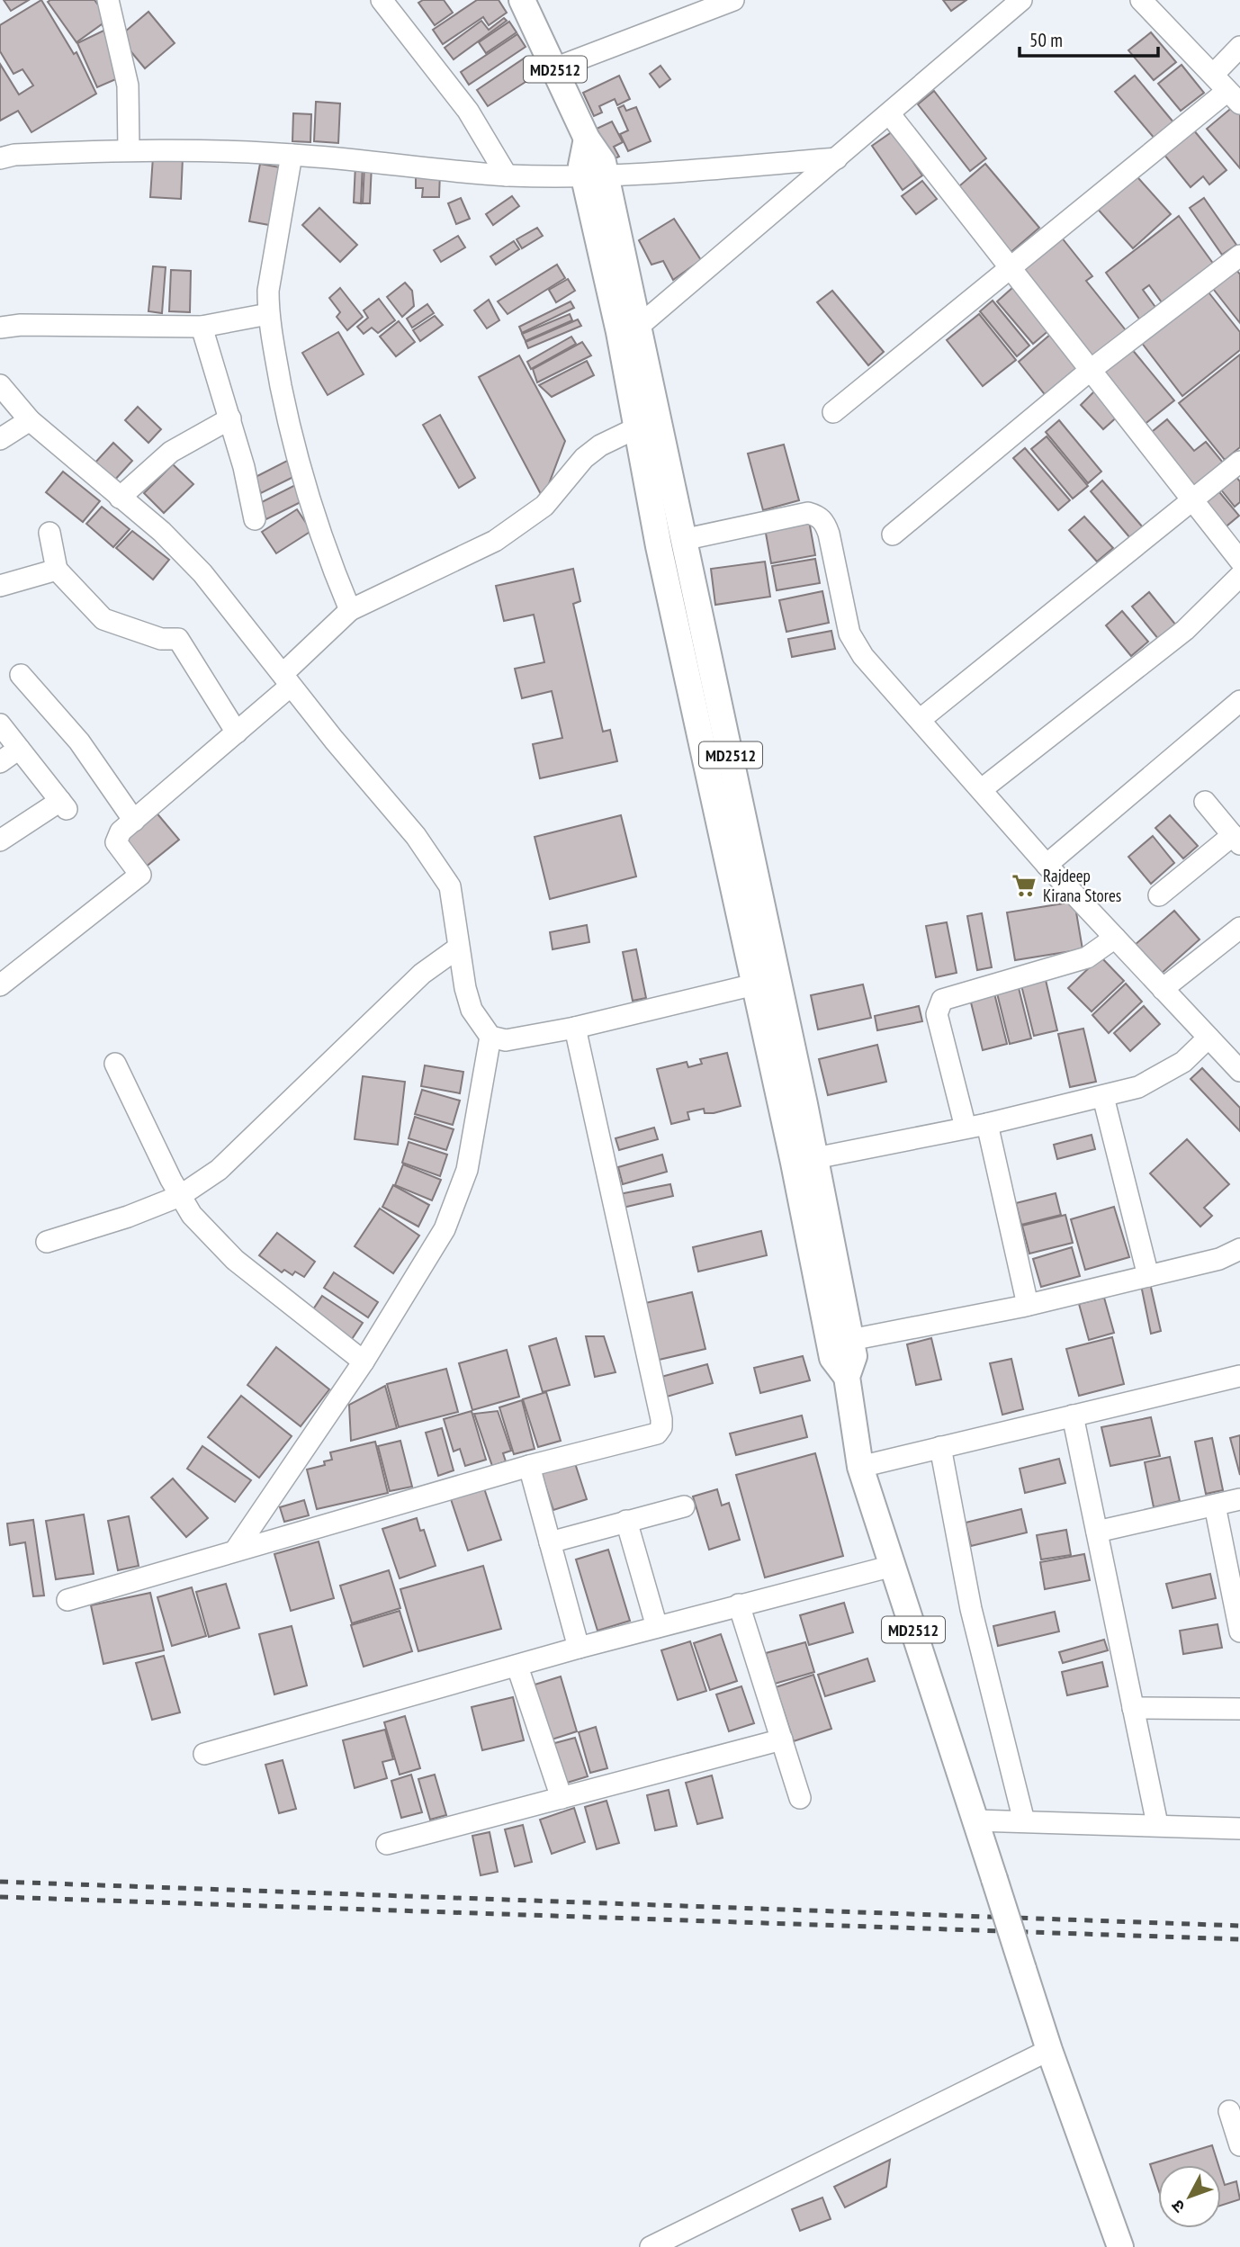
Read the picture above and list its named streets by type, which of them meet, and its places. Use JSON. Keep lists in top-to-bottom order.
{
  "streets": {
    "main road": ["MD2512"]
  },
  "places": {
    "supermarket": ["Rajdeep Kirana Stores"]
  },
  "scale_bar": "50 m",
  "north": "bottom left"
}
